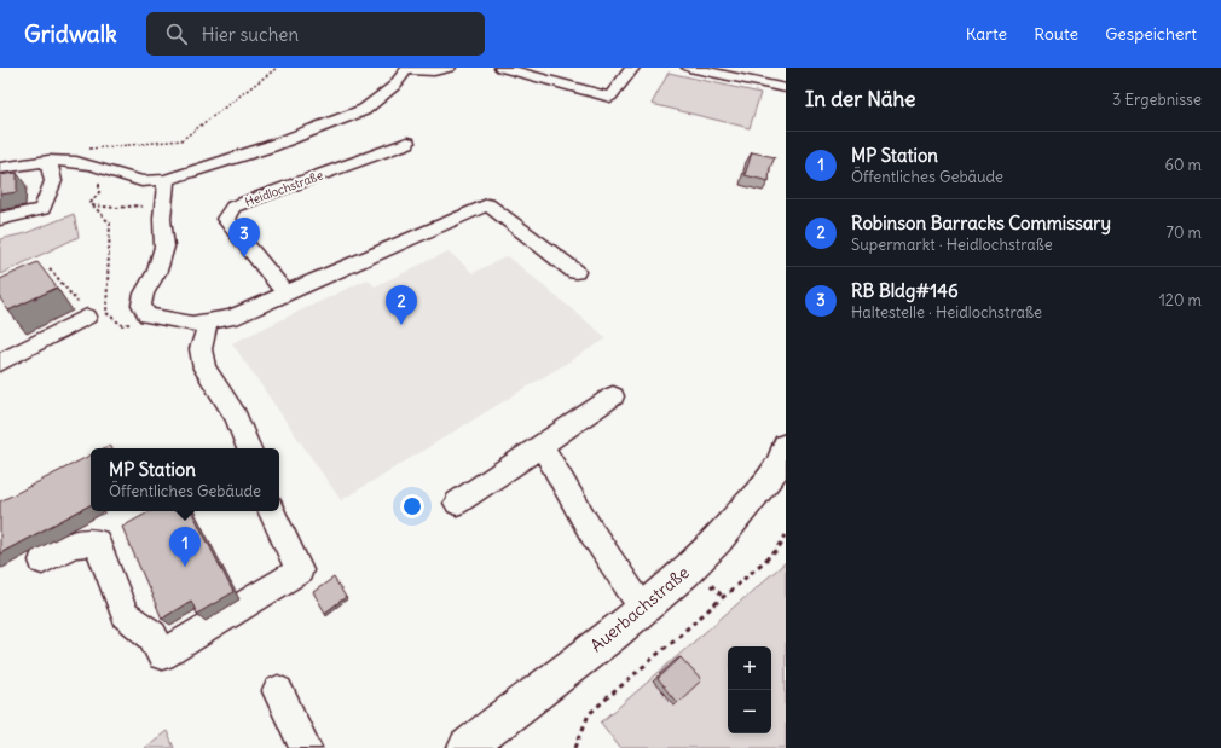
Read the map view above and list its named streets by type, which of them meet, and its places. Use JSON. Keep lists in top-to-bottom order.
{
  "streets": {
    "main road": ["Auerbachstraße"],
    "street": ["Heidlochstraße"]
  },
  "page": {
    "header": "Gridwalk",
    "search": "Hier suchen",
    "nav": ["Karte", "Route", "Gespeichert"],
    "heading": ["In der Nähe", "3 Ergebnisse"],
    "list": [
      {
        "mark": "1",
        "name": "MP Station",
        "note": "Öffentliches Gebäude",
        "value": "60 m"
      },
      {
        "mark": "2",
        "name": "Robinson Barracks Commissary",
        "note": "Supermarkt · Heidlochstraße",
        "value": "70 m"
      },
      {
        "mark": "3",
        "name": "RB Bldg#146",
        "note": "Haltestelle · Heidlochstraße",
        "value": "120 m"
      }
    ],
    "pins": ["3", "2", "1"],
    "popup": ["MP Station", "Öffentliches Gebäude"],
    "map_buttons": ["+", "−"]
  }
}
